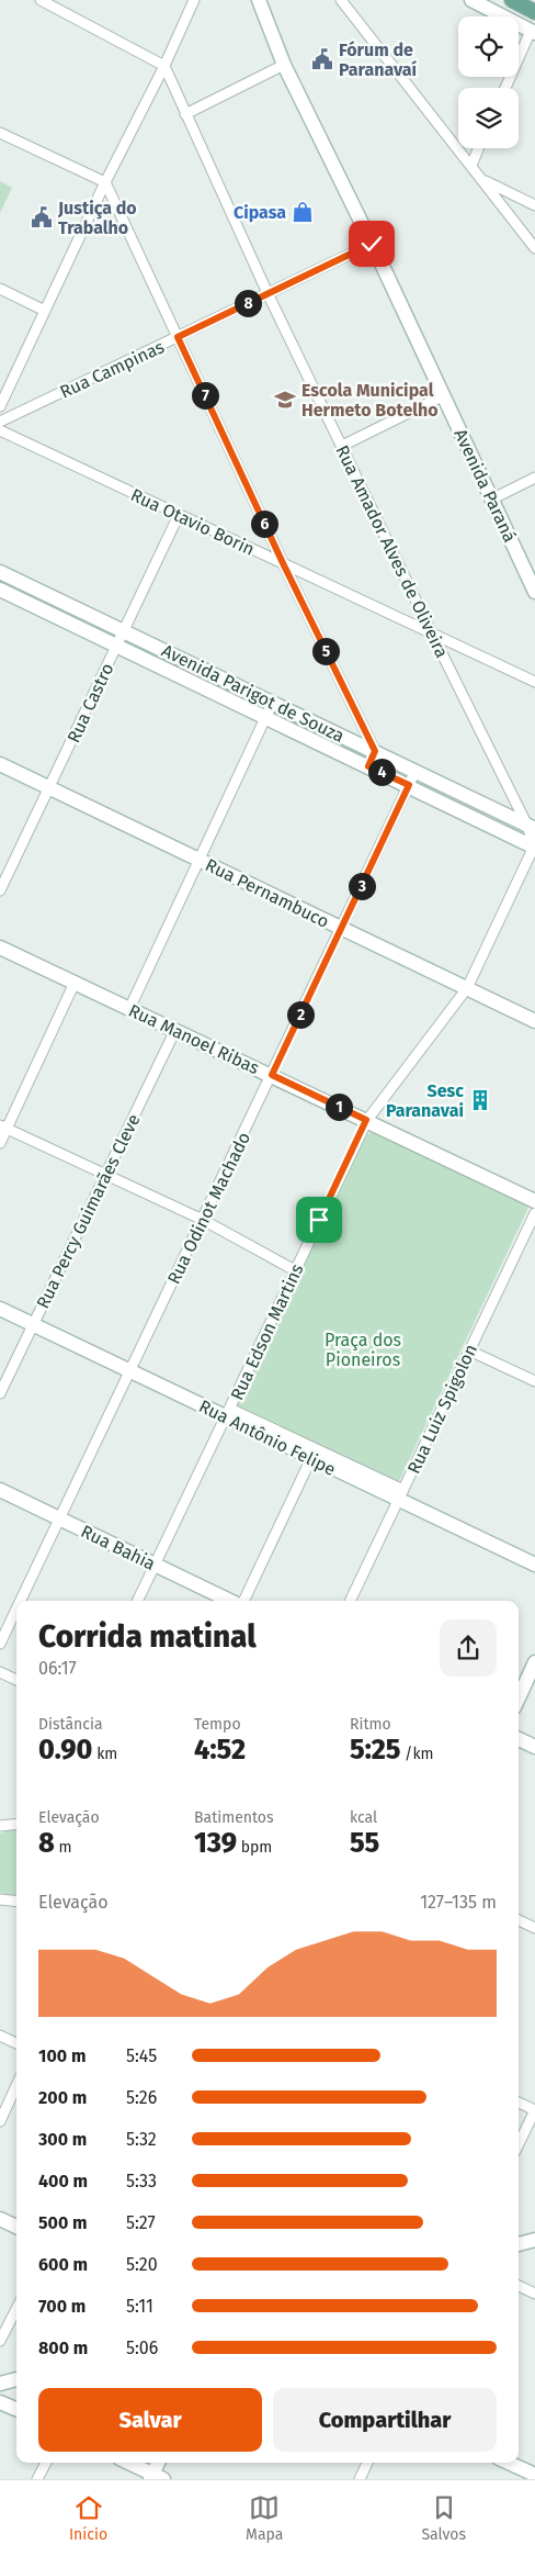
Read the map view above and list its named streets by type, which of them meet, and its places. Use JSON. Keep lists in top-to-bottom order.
{
  "streets": {
    "street": [
      "Rua Campinas",
      "Avenida Paraná",
      "Rua Otavio Borin",
      "Rua Amador Alves de Oliveira",
      "Avenida Parigot de Souza",
      "Rua Castro",
      "Rua Pernambuco",
      "Rua Manoel Ribas",
      "Rua Odinot Machado",
      "Rua Percy Guimarães Cleve",
      "Rua Edson Martins",
      "Rua Luiz Spigolon",
      "Rua Antônio Felipe",
      "Rua Bahia"
    ]
  },
  "crossings": [
    ["Rua Campinas", "Avenida Paraná"],
    ["Rua Campinas", "Rua Amador Alves de Oliveira"],
    ["Rua Otavio Borin", "Rua Amador Alves de Oliveira"],
    ["Rua Otavio Borin", "Rua Castro"],
    ["Rua Amador Alves de Oliveira", "Avenida Parigot de Souza"],
    ["Rua Amador Alves de Oliveira", "Rua Edson Martins"],
    ["Avenida Parigot de Souza", "Rua Castro"],
    ["Avenida Parigot de Souza", "Rua Odinot Machado"],
    ["Avenida Parigot de Souza", "Rua Edson Martins"],
    ["Rua Castro", "Rua Pernambuco"],
    ["Rua Pernambuco", "Rua Odinot Machado"],
    ["Rua Pernambuco", "Rua Edson Martins"],
    ["Rua Manoel Ribas", "Rua Odinot Machado"],
    ["Rua Manoel Ribas", "Rua Percy Guimarães Cleve"],
    ["Rua Manoel Ribas", "Rua Edson Martins"],
    ["Rua Odinot Machado", "Rua Antônio Felipe"],
    ["Rua Odinot Machado", "Rua Bahia"],
    ["Rua Percy Guimarães Cleve", "Rua Antônio Felipe"],
    ["Rua Edson Martins", "Rua Antônio Felipe"],
    ["Rua Edson Martins", "Rua Bahia"],
    ["Rua Luiz Spigolon", "Rua Antônio Felipe"]
  ],
  "parks": ["Praça dos Pioneiros"],
  "places": {
    "public building": ["Fórum de Paranavaí", "Justiça do Trabalho"],
    "shop": ["Cipasa"],
    "school or university": ["Escola Municipal Hermeto Botelho"],
    "building": ["Sesc Paranavai"]
  },
  "page": {
    "pins": [
      "8",
      "7",
      "6",
      "5",
      "4",
      "3",
      "2",
      "1"
    ],
    "heading": ["Corrida matinal", "06:17"],
    "stats": [
      ["Distância", "0.90 km"],
      ["Tempo", "4:52"],
      ["Ritmo", "5:25 /km"],
      ["Elevação", "8 m"],
      ["Batimentos", "139 bpm"],
      ["kcal", "55"]
    ],
    "chart": ["Elevação", "127–135 m"],
    "list": [
      {
        "name": "100 m",
        "note": "5:45"
      },
      {
        "name": "200 m",
        "note": "5:26"
      },
      {
        "name": "300 m",
        "note": "5:32"
      },
      {
        "name": "400 m",
        "note": "5:33"
      },
      {
        "name": "500 m",
        "note": "5:27"
      },
      {
        "name": "600 m",
        "note": "5:20"
      },
      {
        "name": "700 m",
        "note": "5:11"
      },
      {
        "name": "800 m",
        "note": "5:06"
      }
    ],
    "buttons": ["Salvar", "Compartilhar"],
    "tabs": ["Início", "Mapa", "Salvos"]
  }
}
